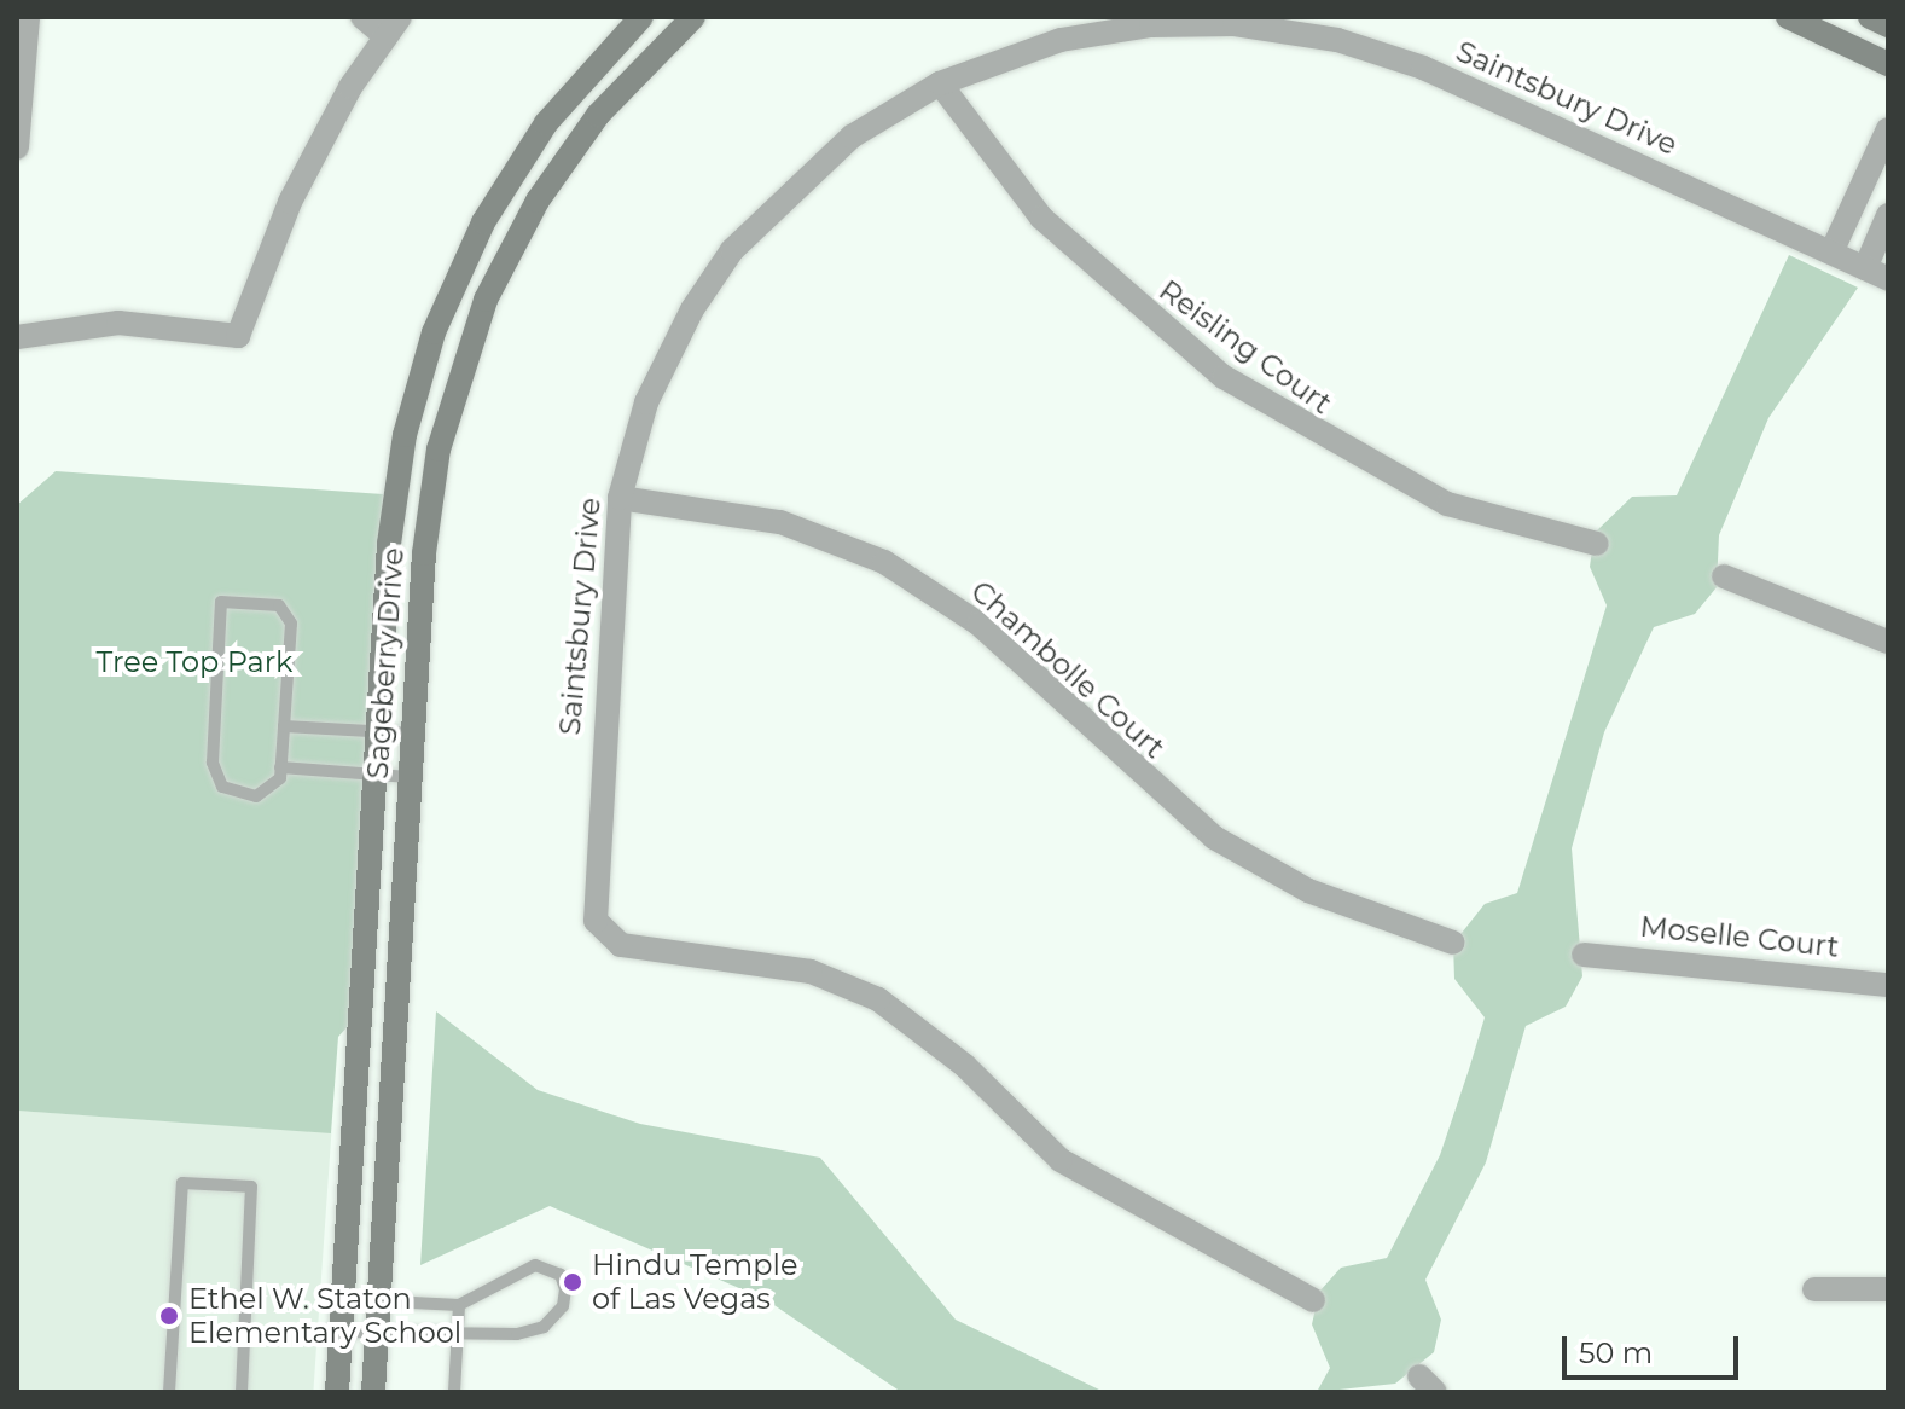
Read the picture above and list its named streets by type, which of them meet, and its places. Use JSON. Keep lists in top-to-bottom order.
{
  "streets": {
    "street": [
      "Saintsbury Drive",
      "Reisling Court",
      "Sageberry Drive",
      "Chambolle Court",
      "Moselle Court"
    ]
  },
  "crossings": [
    ["Saintsbury Drive", "Reisling Court"],
    ["Saintsbury Drive", "Chambolle Court"]
  ],
  "parks": ["Tree Top Park"],
  "places": ["Hindu Temple of Las Vegas", "Ethel W. Staton Elementary School"],
  "scale_bar": "50 m"
}
